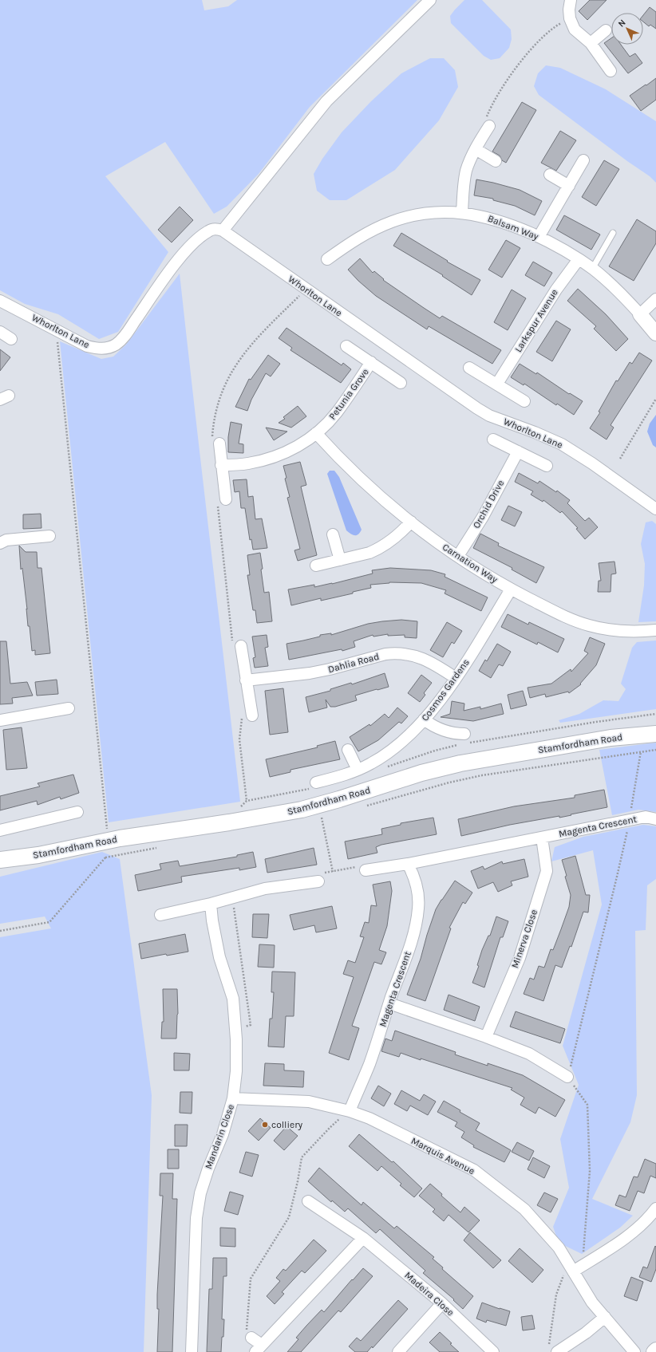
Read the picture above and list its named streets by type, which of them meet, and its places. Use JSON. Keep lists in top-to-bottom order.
{
  "streets": {
    "main road": ["Stamfordham Road"],
    "street": [
      "Balsam Way",
      "Whorlton Lane",
      "Larkspur Avenue",
      "Petunia Grove",
      "Orchid Drive",
      "Carnation Way",
      "Dahlia Road",
      "Cosmos Gardens",
      "Magenta Crescent",
      "Minerva Close",
      "Mandarin Close",
      "Marquis Avenue",
      "Madeira Close"
    ]
  },
  "crossings": [
    ["Balsam Way", "Larkspur Avenue"],
    ["Petunia Grove", "Carnation Way"],
    ["Orchid Drive", "Carnation Way"],
    ["Carnation Way", "Cosmos Gardens"],
    ["Dahlia Road", "Cosmos Gardens"],
    ["Magenta Crescent", "Minerva Close"],
    ["Magenta Crescent", "Marquis Avenue"],
    ["Mandarin Close", "Marquis Avenue"]
  ],
  "places": ["colliery"],
  "north": "top left"
}
